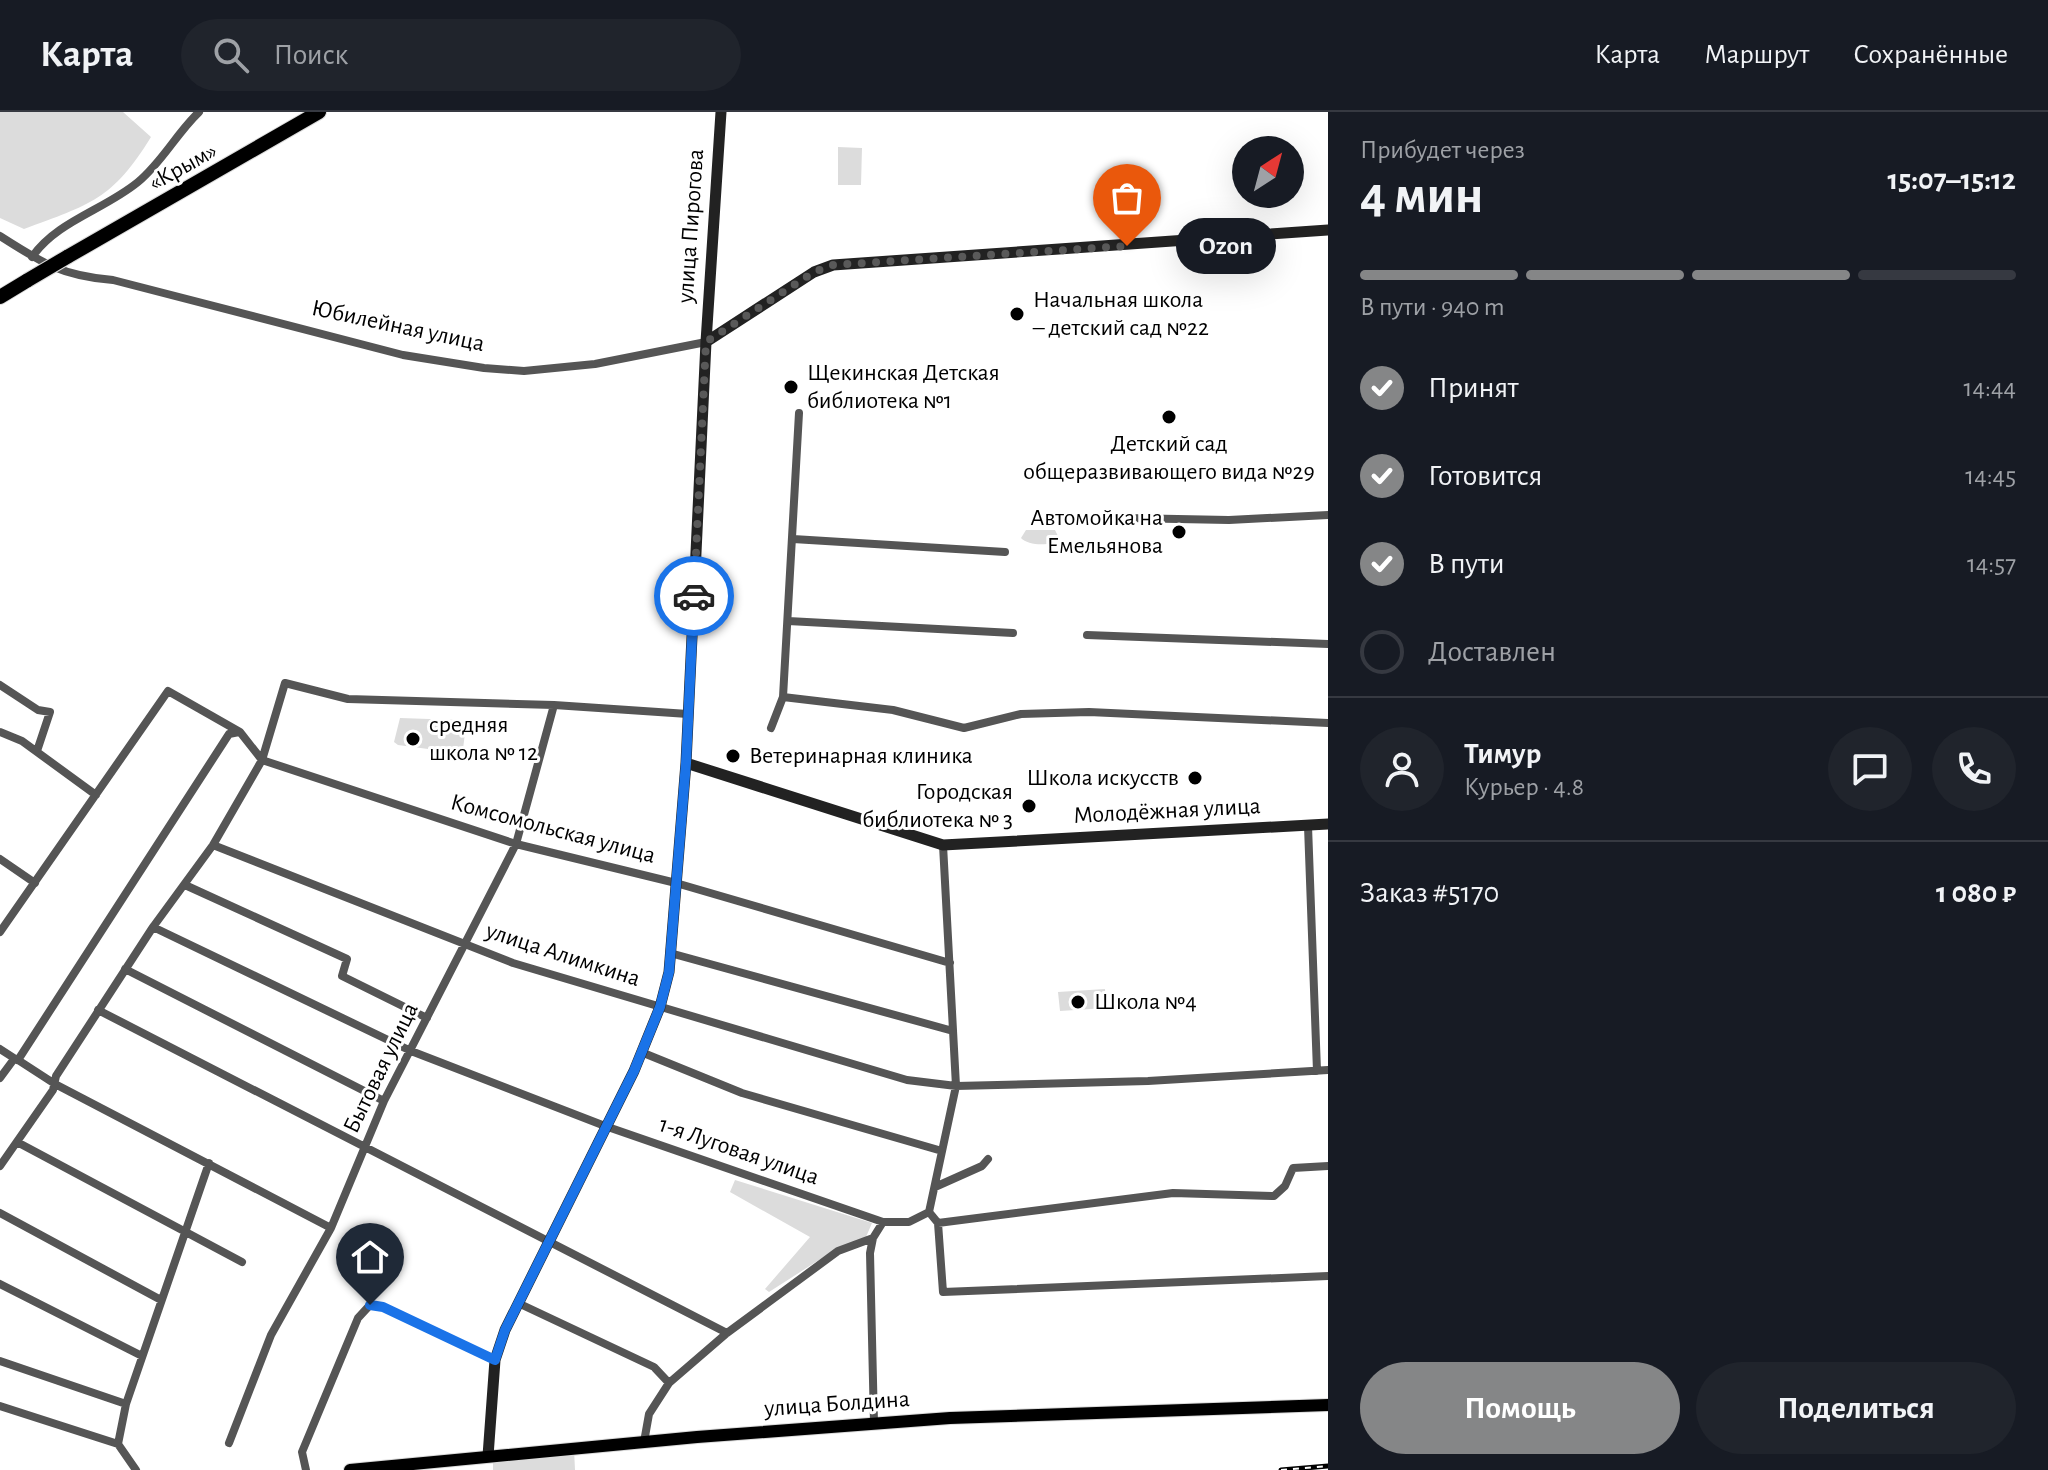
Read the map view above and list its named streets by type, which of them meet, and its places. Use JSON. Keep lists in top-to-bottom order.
{
  "streets": {
    "highway": ["«Крым»"],
    "main road": ["улица Болдина"],
    "street": [
      "улица Пирогова",
      "Юбилейная улица",
      "Молодёжная улица",
      "Комсомольская улица",
      "улица Алимкина",
      "Бытовая улица",
      "1-я Луговая улица"
    ]
  },
  "crossings": [
    ["улица Пирогова", "Юбилейная улица"],
    ["улица Пирогова", "Молодёжная улица"],
    ["улица Пирогова", "Комсомольская улица"],
    ["улица Пирогова", "улица Алимкина"],
    ["улица Пирогова", "1-я Луговая улица"],
    ["улица Пирогова", "улица Болдина"],
    ["Комсомольская улица", "Бытовая улица"],
    ["улица Алимкина", "Бытовая улица"],
    ["Бытовая улица", "1-я Луговая улица"]
  ],
  "places": [
    "Ozon",
    "Начальная школа – детский сад №22",
    "Щекинская Детская библиотека №1",
    "Детский сад общеразвивающего вида №29",
    "Автомойка на Емельянова",
    "средняя школа № 12",
    "Ветеринарная клиника",
    "Школа искусств",
    "Городская библиотека № 3",
    "Школа №4"
  ],
  "north": "top right",
  "page": {
    "header": "Карта",
    "search": "Поиск",
    "nav": ["Карта", "Маршрут", "Сохранённые"],
    "heading": ["4 мин", "Прибудет через", "15:07–15:12"],
    "panel": [
      "Тимур",
      "Курьер · 4.8",
      "Заказ #5170",
      "1 080 ₽"
    ],
    "bubble": "Ozon",
    "bar": "В пути · 940 m",
    "list": [
      ["Принят", "14:44"],
      ["Готовится", "14:45"],
      ["В пути", "14:57"],
      "Доставлен"
    ],
    "buttons": ["Помощь", "Поделиться"]
  }
}
